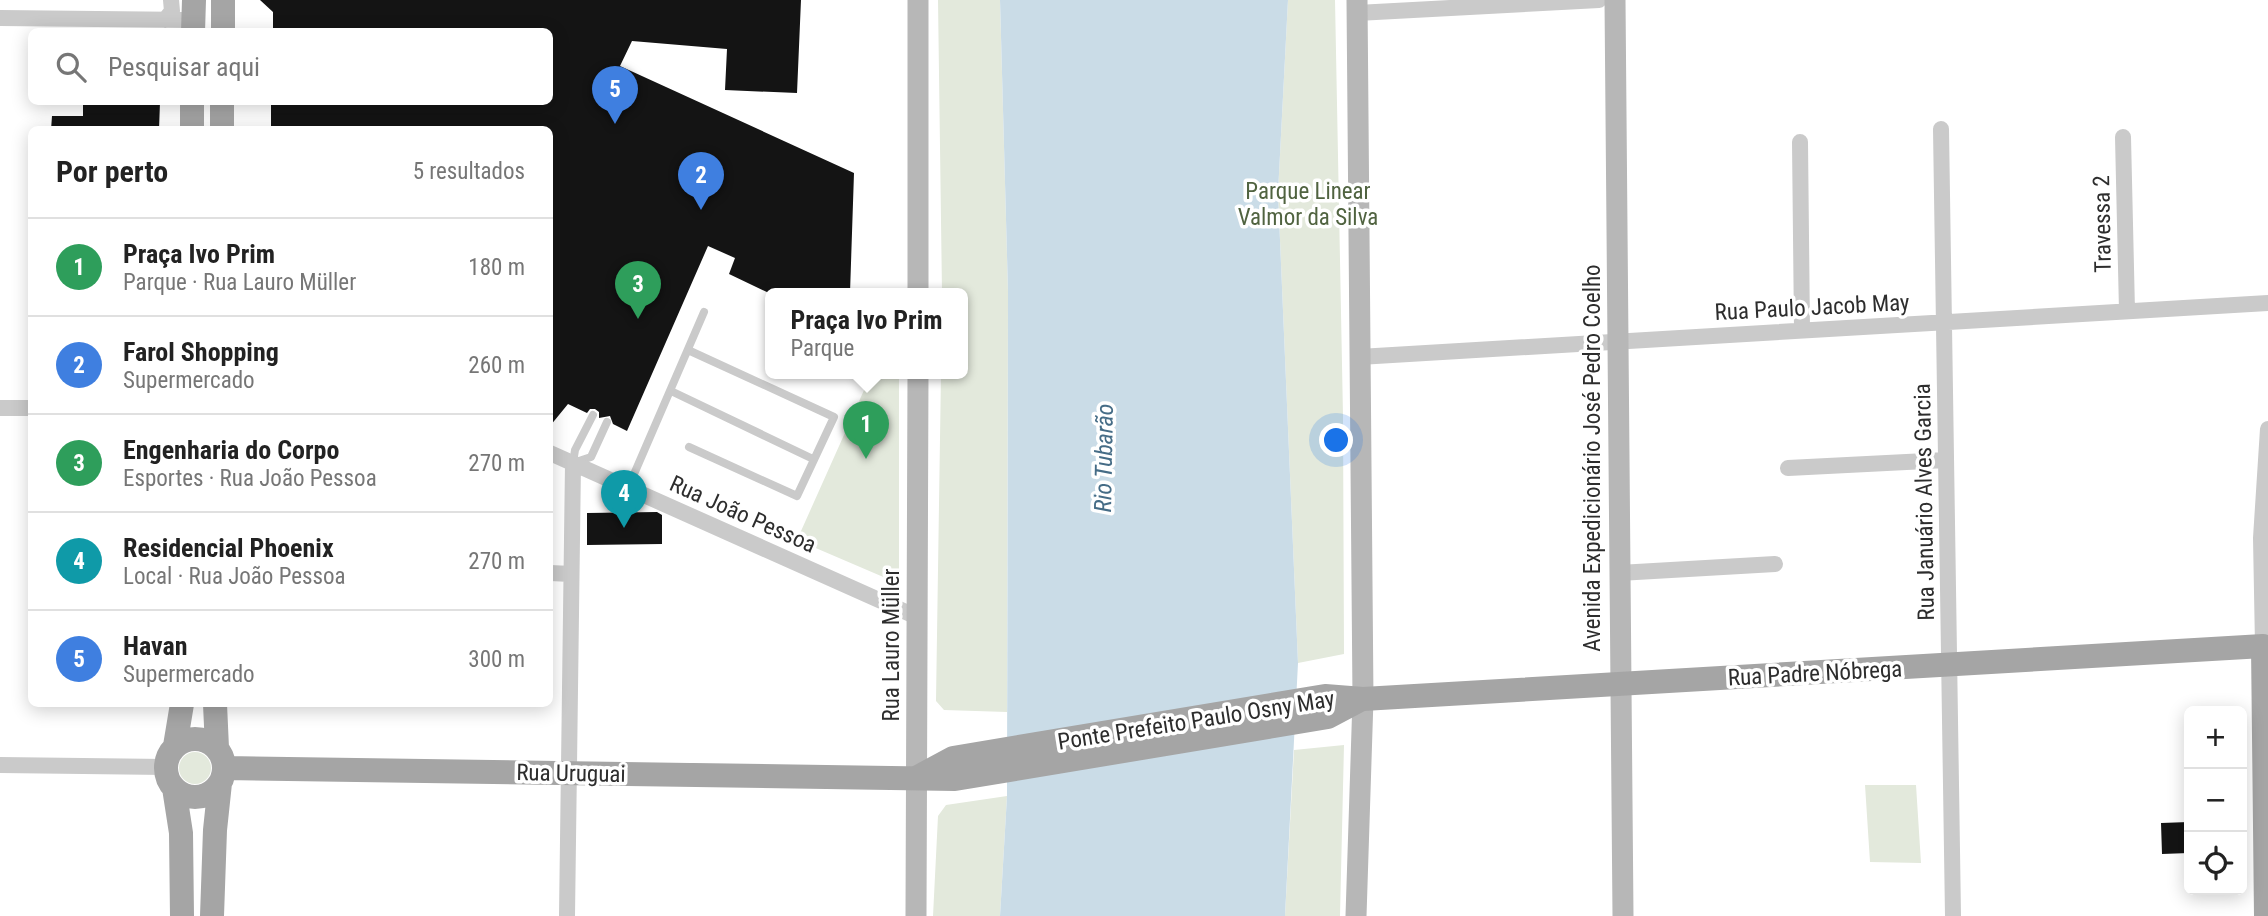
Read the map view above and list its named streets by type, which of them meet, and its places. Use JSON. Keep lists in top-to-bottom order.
{
  "streets": {
    "main road": [
      "Avenida Expedicionário José Pedro Coelho",
      "Rua Lauro Müller",
      "Rua Padre Nóbrega",
      "Ponte Prefeito Paulo Osny May",
      "Rua Uruguai"
    ],
    "street": [
      "Travessa 2",
      "Rua Paulo Jacob May",
      "Rua Januário Alves Garcia",
      "Rua João Pessoa"
    ]
  },
  "crossings": [
    ["Travessa 2", "Rua Paulo Jacob May"],
    ["Rua Paulo Jacob May", "Avenida Expedicionário José Pedro Coelho"],
    ["Rua Paulo Jacob May", "Rua Januário Alves Garcia"],
    ["Avenida Expedicionário José Pedro Coelho", "Rua Padre Nóbrega"],
    ["Rua Januário Alves Garcia", "Rua Padre Nóbrega"],
    ["Rua João Pessoa", "Rua Lauro Müller"],
    ["Rua Lauro Müller", "Ponte Prefeito Paulo Osny May"],
    ["Rua Lauro Müller", "Rua Uruguai"],
    ["Rua Padre Nóbrega", "Ponte Prefeito Paulo Osny May"],
    ["Ponte Prefeito Paulo Osny May", "Rua Uruguai"]
  ],
  "water": ["Rio Tubarão"],
  "parks": ["Parque Linear Valmor da Silva"],
  "page": {
    "search": "Pesquisar aqui",
    "pins": [
      "5",
      "2",
      "3",
      "1",
      "4"
    ],
    "heading": ["Por perto", "5 resultados"],
    "list": [
      {
        "mark": "1",
        "name": "Praça Ivo Prim",
        "note": "Parque · Rua Lauro Müller",
        "value": "180 m"
      },
      {
        "mark": "2",
        "name": "Farol Shopping",
        "note": "Supermercado",
        "value": "260 m"
      },
      {
        "mark": "3",
        "name": "Engenharia do Corpo",
        "note": "Esportes · Rua João Pessoa",
        "value": "270 m"
      },
      {
        "mark": "4",
        "name": "Residencial Phoenix",
        "note": "Local · Rua João Pessoa",
        "value": "270 m"
      },
      {
        "mark": "5",
        "name": "Havan",
        "note": "Supermercado",
        "value": "300 m"
      }
    ],
    "popup": ["Praça Ivo Prim", "Parque"],
    "map_buttons": ["+", "−"]
  }
}
